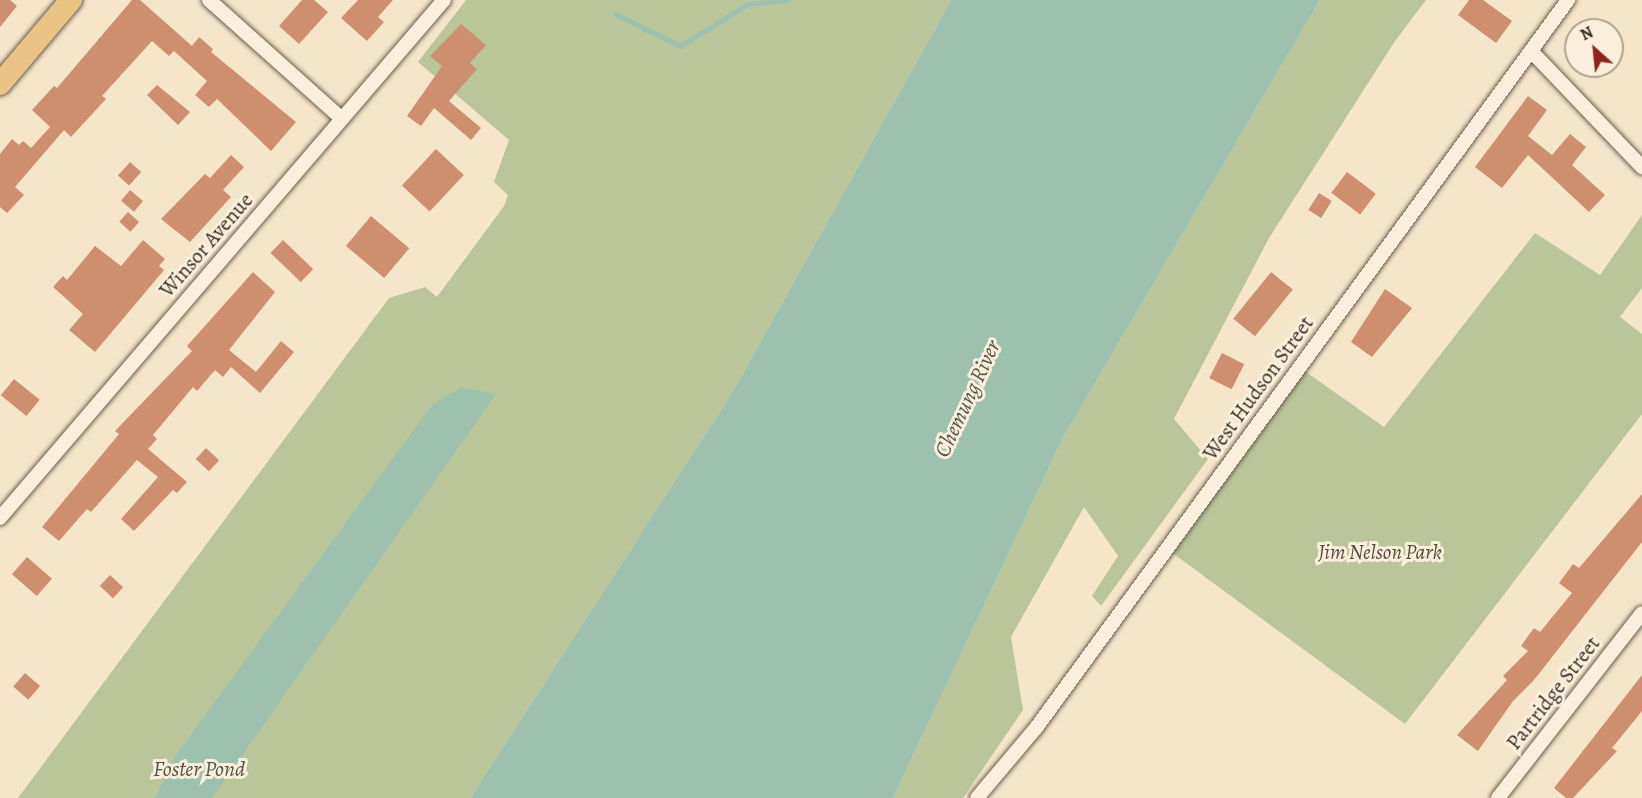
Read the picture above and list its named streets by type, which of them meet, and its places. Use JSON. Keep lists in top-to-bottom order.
{
  "streets": {
    "street": ["Winsor Avenue", "West Hudson Street", "Partridge Street"]
  },
  "water": ["Chemung River", "Foster Pond"],
  "parks": ["Jim Nelson Park"],
  "north": "top left"
}
